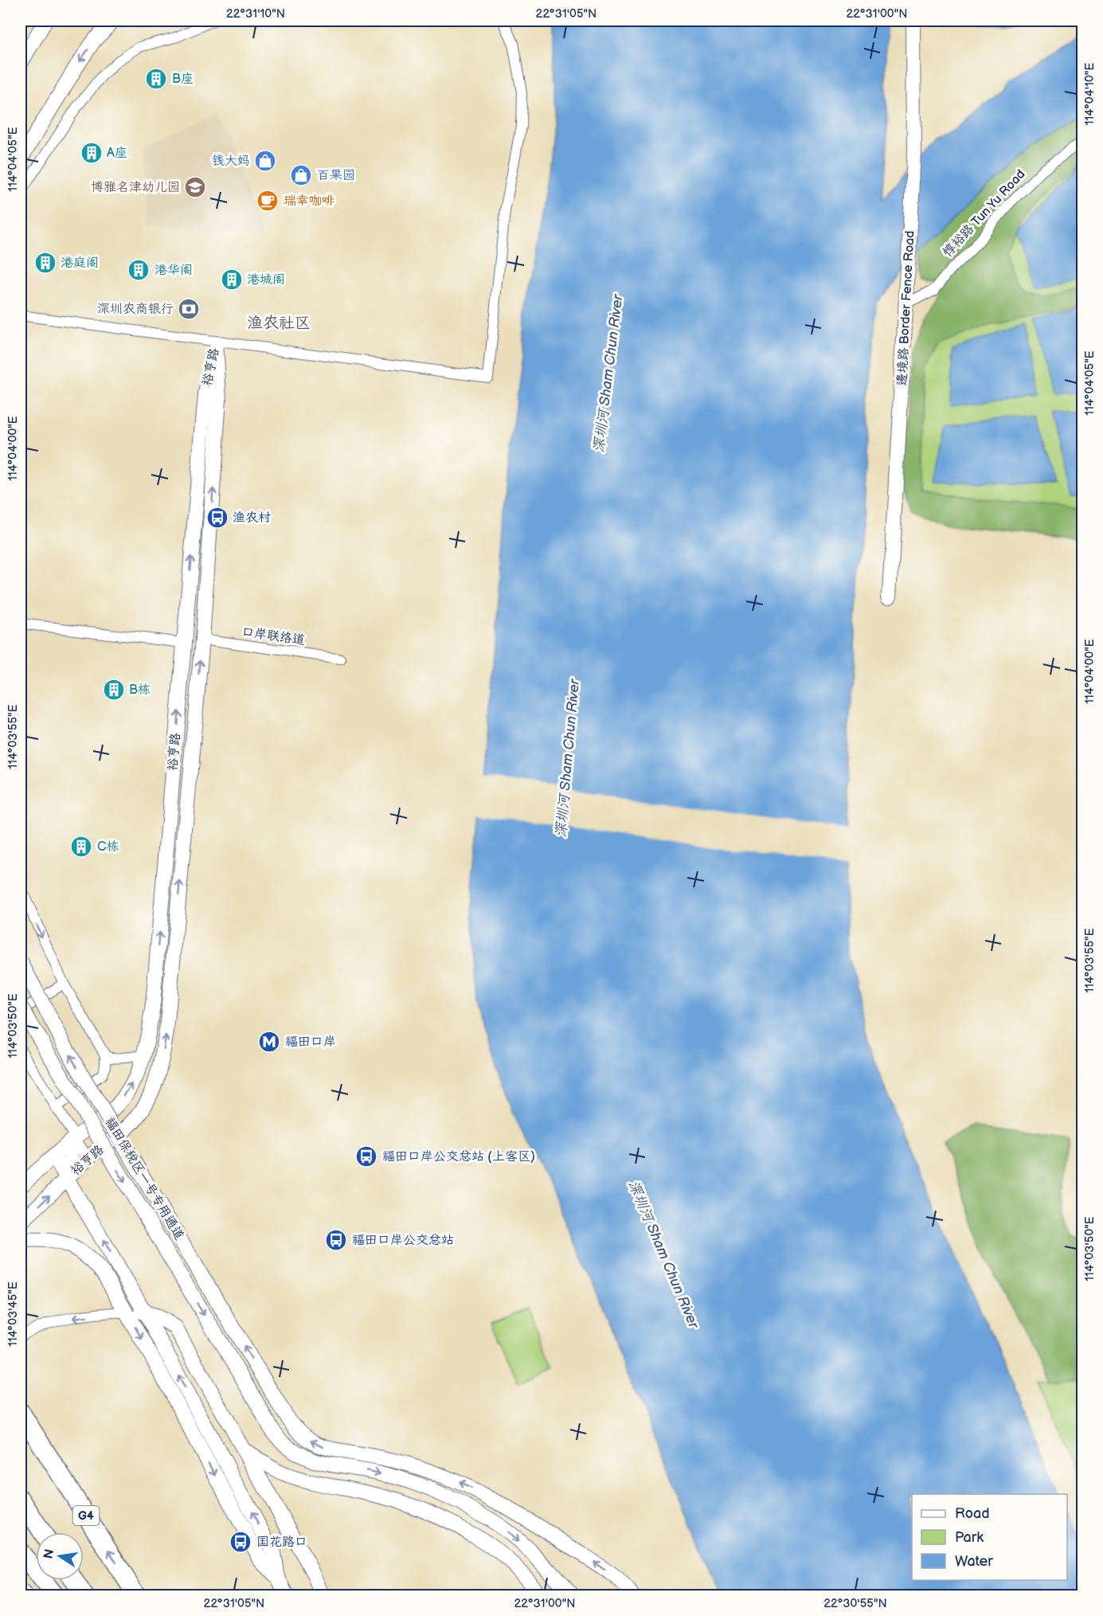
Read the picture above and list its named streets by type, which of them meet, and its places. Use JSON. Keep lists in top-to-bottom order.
{
  "streets": {
    "highway": ["G4"],
    "street": [
      "惇裕路 Tun Yu Road",
      "邊境路 Border Fence Road",
      "裕亨路",
      "口岸联络道",
      "福田保税区一号专用通道"
    ]
  },
  "crossings": [
    ["惇裕路 Tun Yu Road", "邊境路 Border Fence Road"],
    ["裕亨路", "口岸联络道"]
  ],
  "one_way": ["裕亨路"],
  "districts": ["渔农社区"],
  "water": ["深圳河 Sham Chun River"],
  "places": {
    "building": [
      "B座",
      "A座",
      "港庭阁",
      "港华阁",
      "港城阁",
      "B栋",
      "C栋"
    ],
    "shop": ["钱大妈", "百果园"],
    "school or university": ["博雅名津幼儿园"],
    "cafe": ["瑞幸咖啡"],
    "bank": ["深圳农商银行"],
    "bus stop": [
      "渔农村",
      "福田口岸公交总站 (上客区)",
      "福田口岸公交总站",
      "国花路口"
    ],
    "metro station": ["福田口岸"]
  },
  "legend": ["Road", "Park", "Water"],
  "north": "left",
  "coordinates": [
    "22°31'10\"N",
    "22°31'05\"N",
    "22°31'00\"N",
    "114°04'10\"E",
    "114°04'05\"E",
    "114°04'00\"E",
    "114°03'55\"E",
    "114°03'50\"E",
    "114°03'45\"E",
    "22°30'55\"N"
  ]
}
